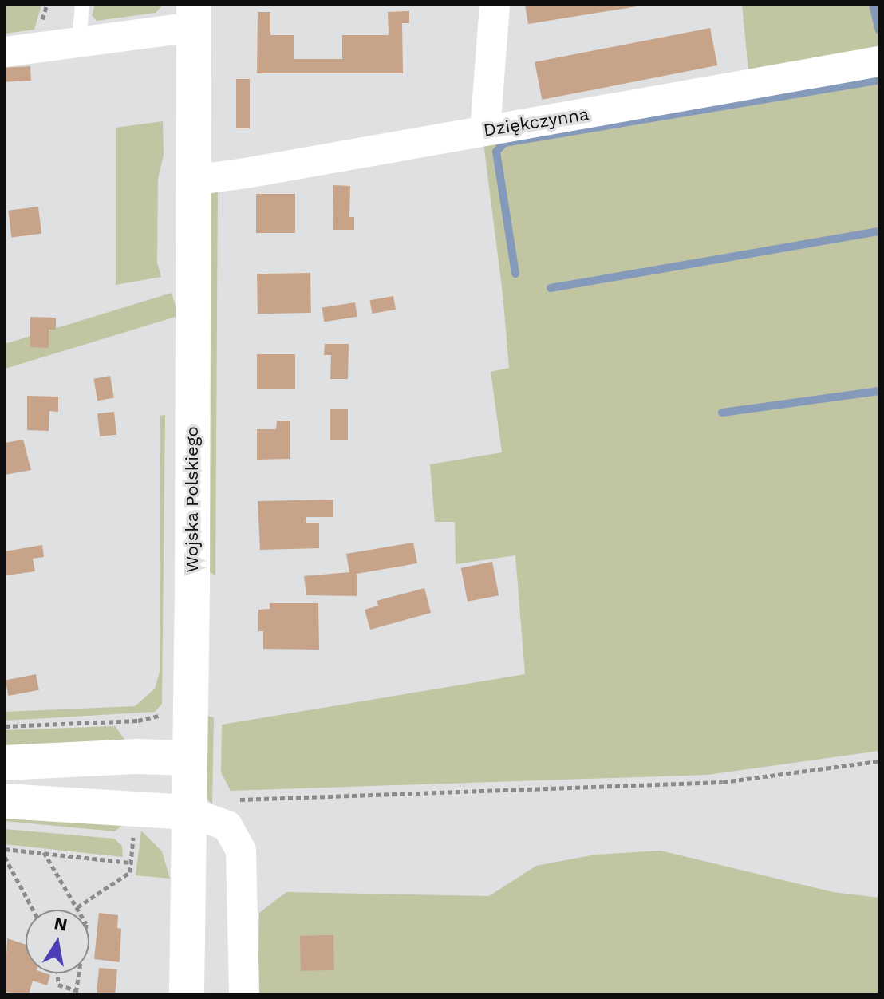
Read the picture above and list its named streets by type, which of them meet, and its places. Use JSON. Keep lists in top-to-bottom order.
{
  "streets": {
    "street": ["Dziękczynna", "Wojska Polskiego"]
  },
  "crossings": [
    ["Dziękczynna", "Wojska Polskiego"]
  ],
  "north": "top"
}
